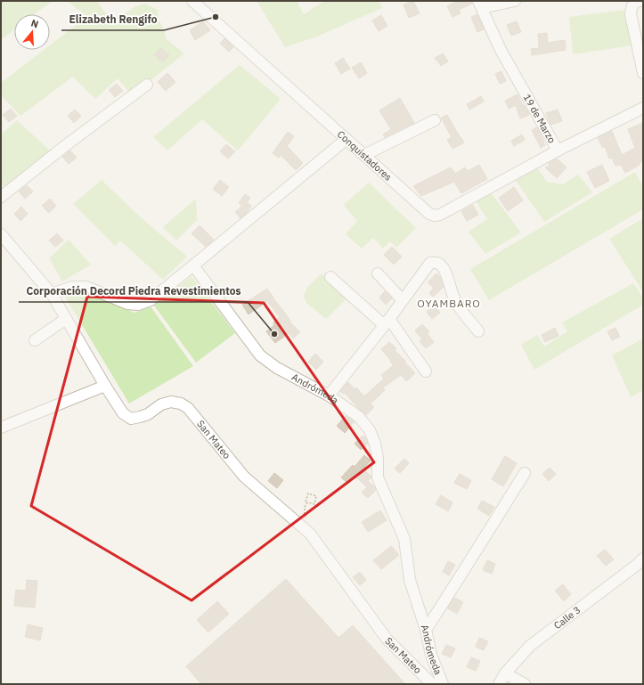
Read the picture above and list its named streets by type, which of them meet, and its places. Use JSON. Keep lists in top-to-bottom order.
{
  "streets": {
    "street": [
      "19 de Marzo",
      "Conquistadores",
      "Andrómeda",
      "San Mateo",
      "Calle 3"
    ]
  },
  "crossings": [
    ["19 de Marzo", "Conquistadores"]
  ],
  "districts": ["OYAMBARO"],
  "places": ["Elizabeth Rengifo", "Corporación Decord Piedra Revestimientos"],
  "north": "top"
}
